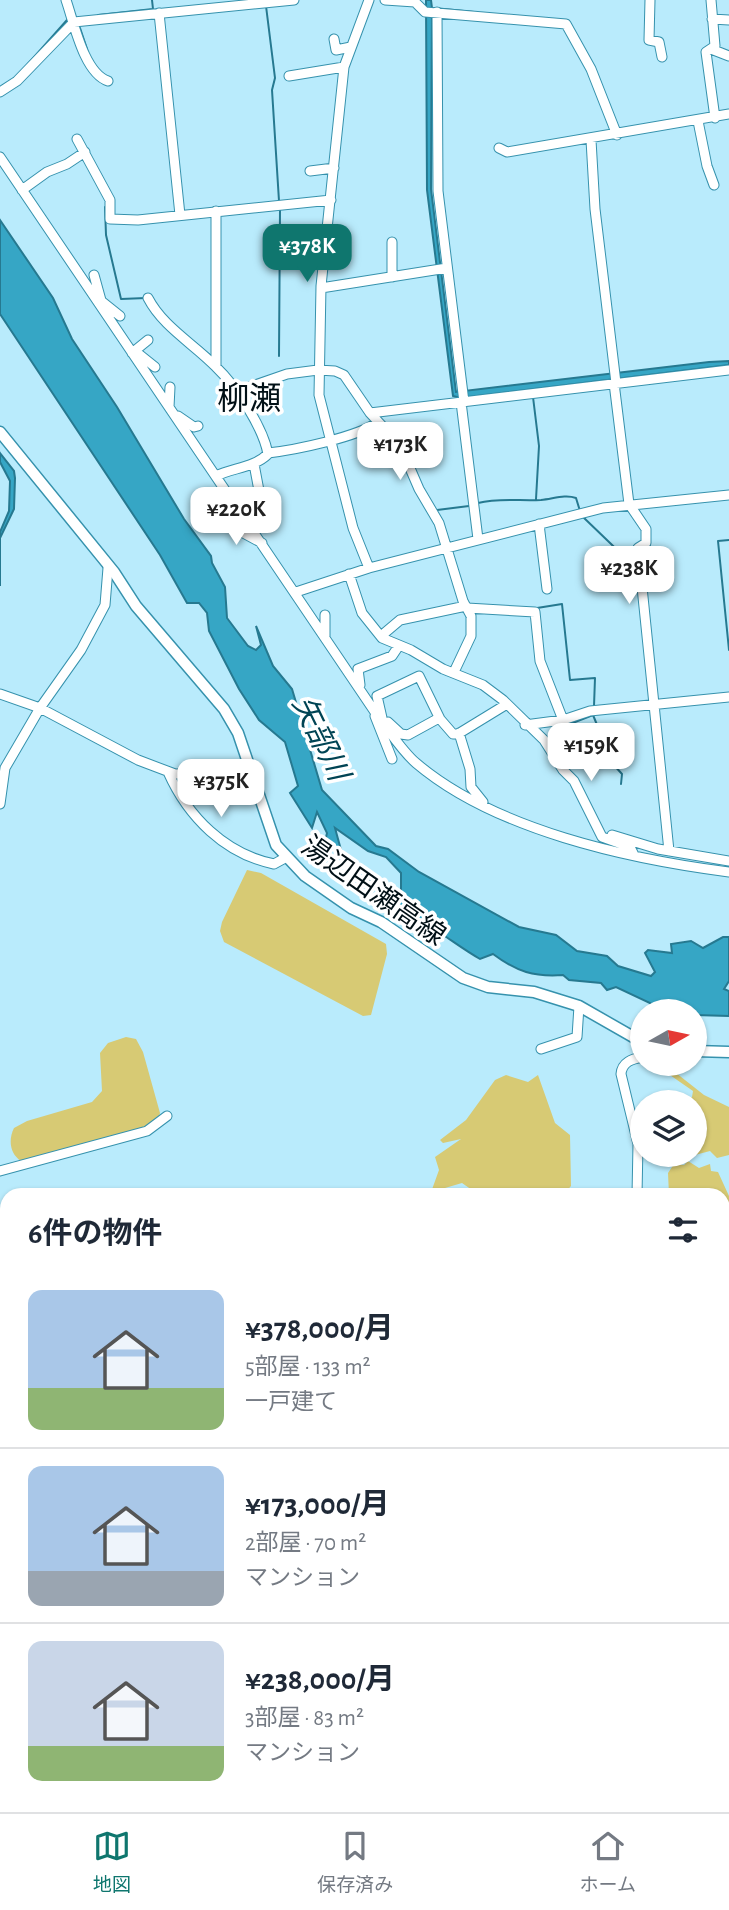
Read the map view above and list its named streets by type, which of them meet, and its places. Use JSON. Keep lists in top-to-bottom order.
{
  "streets": {
    "main road": ["湯辺田瀬高線"]
  },
  "districts": ["柳瀬"],
  "water": ["矢部川"],
  "north": "right",
  "page": {
    "price": [
      "¥378K",
      "¥173K",
      "¥220K",
      "¥238K",
      "¥159K",
      "¥375K"
    ],
    "heading": "6件の物件",
    "list": [
      {
        "name": "¥378,000/月",
        "note": "5部屋 · 133 m² · 一戸建て"
      },
      {
        "name": "¥173,000/月",
        "note": "2部屋 · 70 m² · マンション"
      },
      {
        "name": "¥238,000/月",
        "note": "3部屋 · 83 m² · マンション"
      }
    ],
    "tabs": ["地図", "保存済み", "ホーム"]
  }
}
